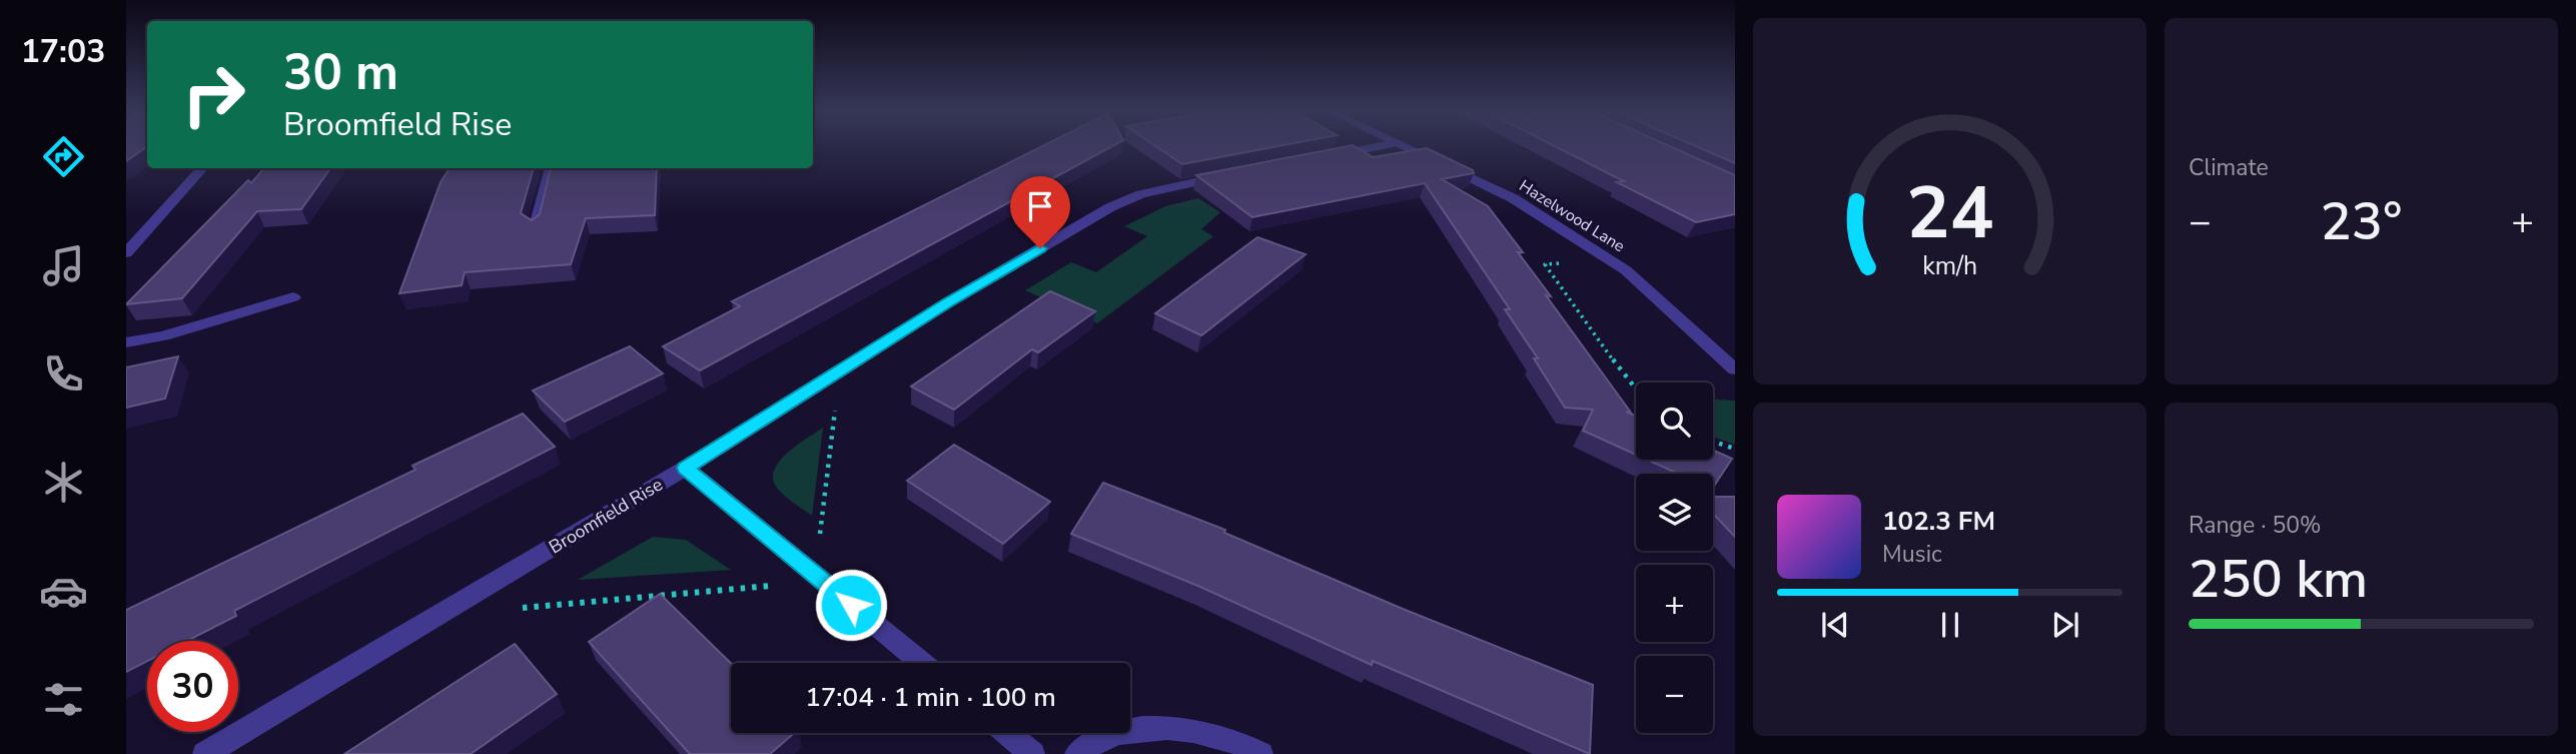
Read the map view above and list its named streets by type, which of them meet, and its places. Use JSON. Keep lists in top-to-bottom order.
{
  "streets": {
    "street": ["Hazelwood Lane", "Broomfield Rise"]
  },
  "page": {
    "tabs": "17:03",
    "tile": [
      "Climate",
      ["Range · 50%", "250 km"]
    ],
    "turn": ["30 m", "Broomfield Rise"],
    "heat": ["−", "23°", "+"],
    "map_buttons": ["+", "−"],
    "song": ["102.3 FM", "Music"],
    "limit": "30",
    "trip": "17:04 · 1 min · 100 m",
    "gauge": ["24", "km/h"]
  }
}
